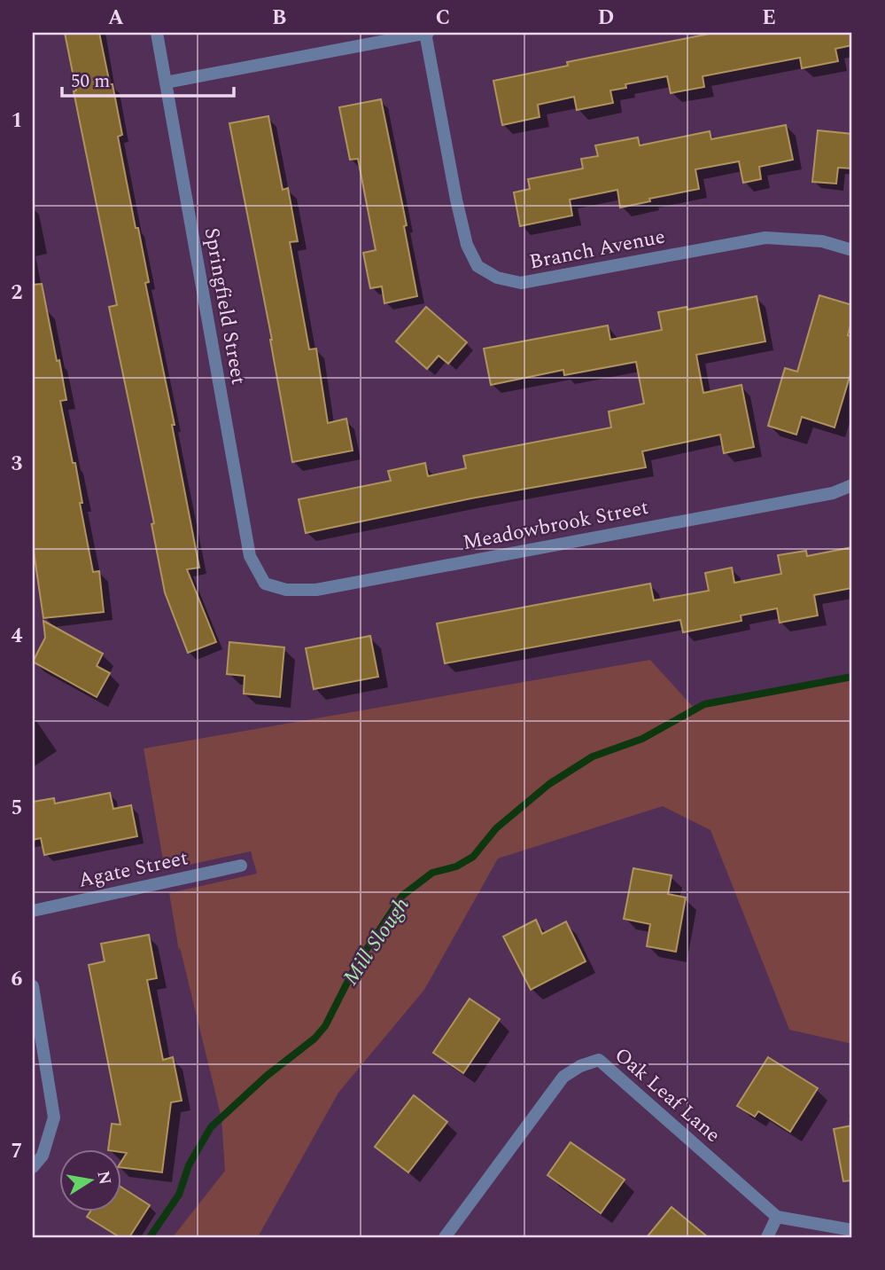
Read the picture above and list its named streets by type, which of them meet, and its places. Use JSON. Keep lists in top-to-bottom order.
{
  "streets": {
    "street": [
      "Branch Avenue",
      "Springfield Street",
      "Meadowbrook Street",
      "Agate Street",
      "Oak Leaf Lane"
    ]
  },
  "crossings": [
    ["Springfield Street", "Meadowbrook Street"]
  ],
  "water": ["Mill Slough"],
  "scale_bar": "50 m",
  "north": "right",
  "grid": {
    "columns": [
      "A",
      "B",
      "C",
      "D",
      "E"
    ],
    "rows": [
      "1",
      "2",
      "3",
      "4",
      "5",
      "6",
      "7"
    ]
  }
}
